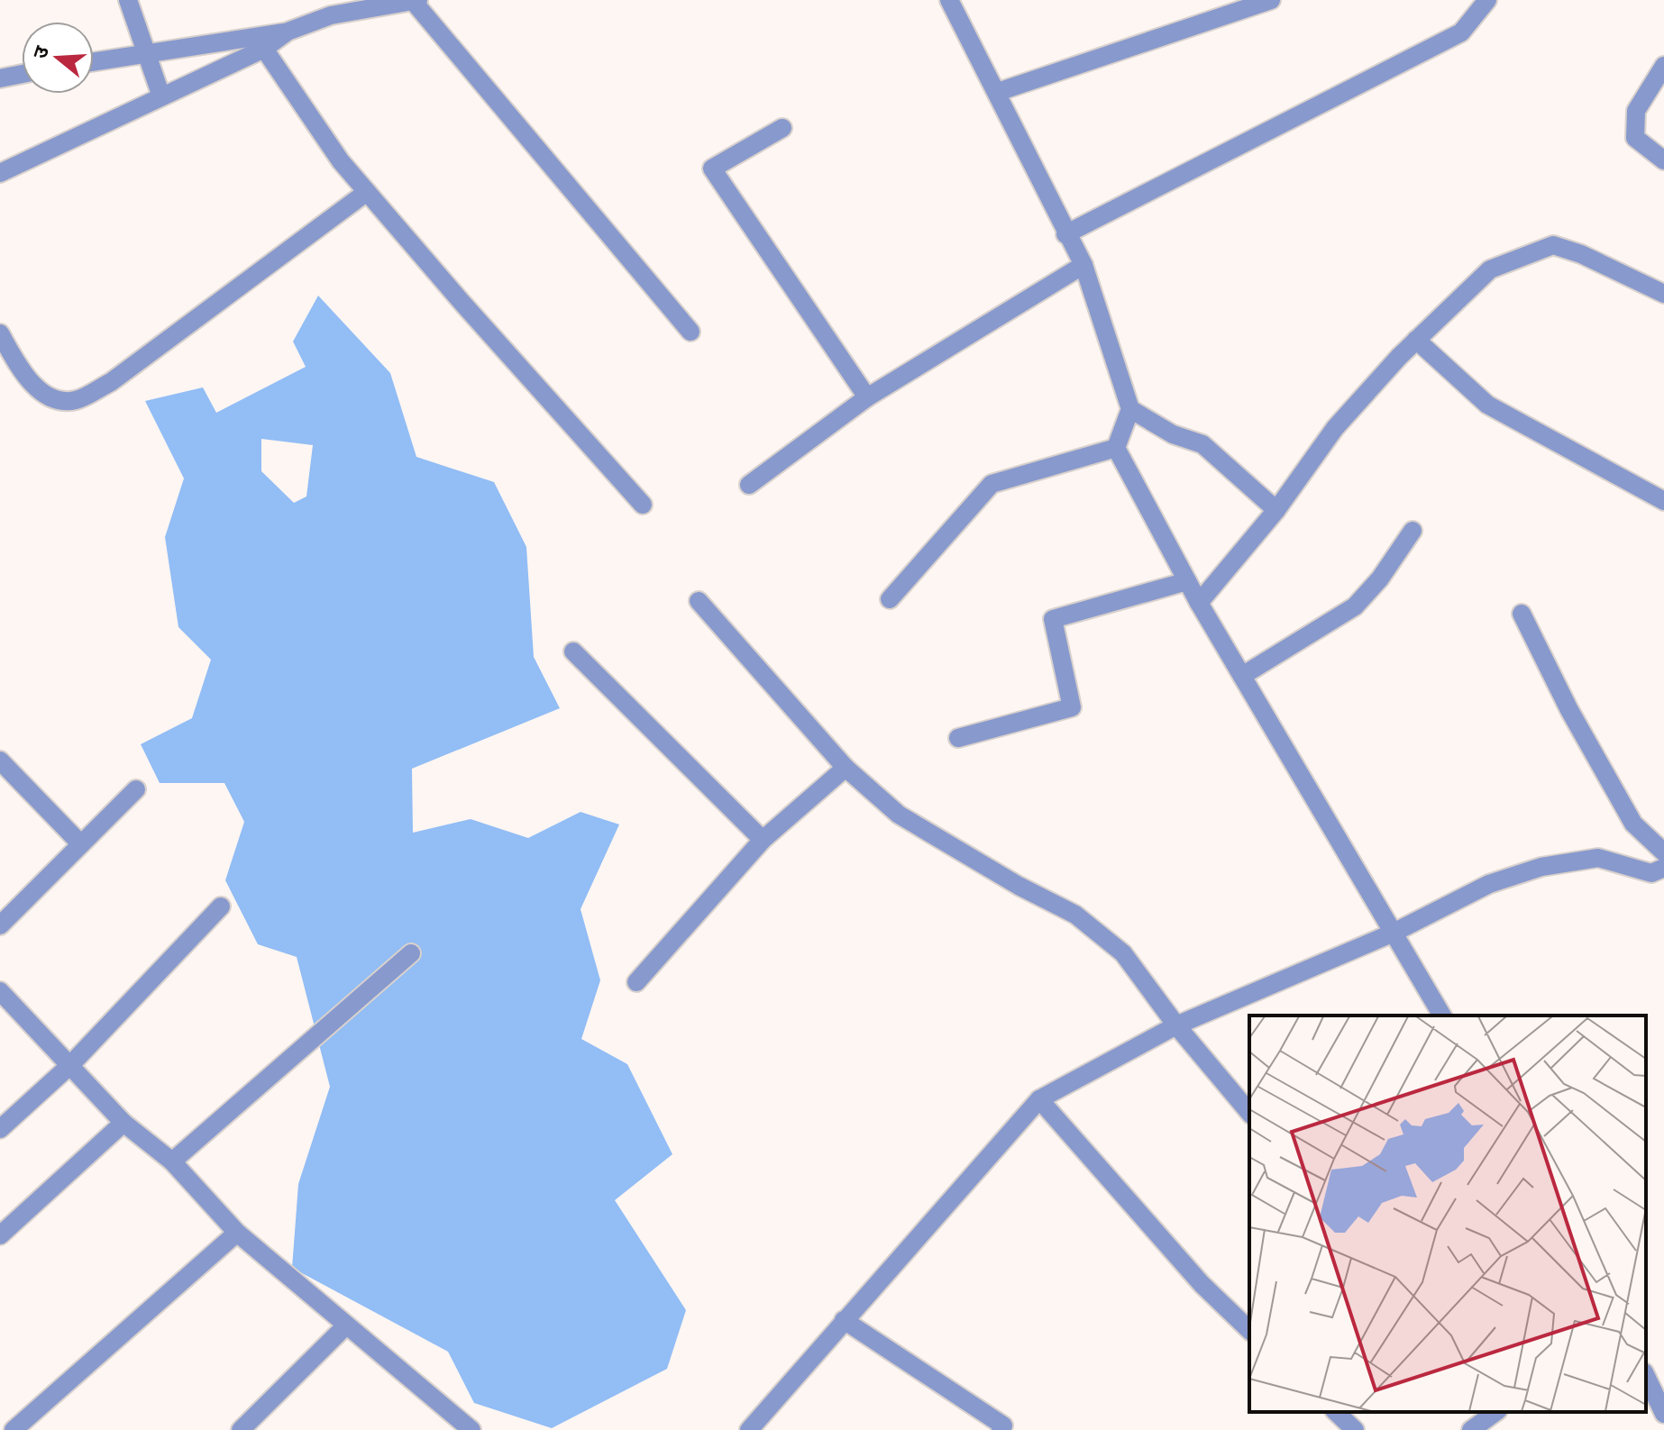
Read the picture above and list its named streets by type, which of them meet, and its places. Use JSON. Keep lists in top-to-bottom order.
{
  "north": "left"
}
